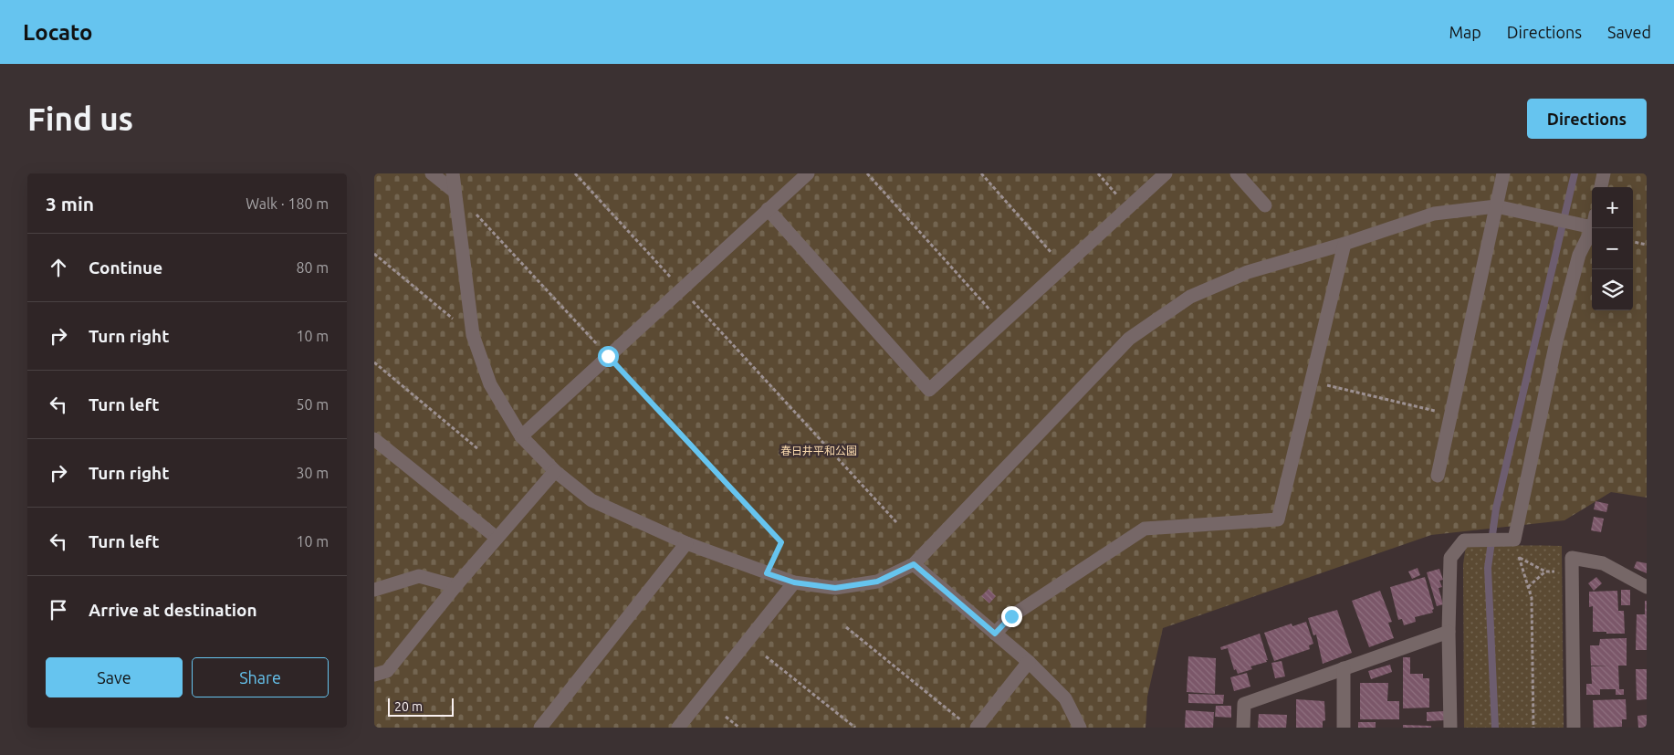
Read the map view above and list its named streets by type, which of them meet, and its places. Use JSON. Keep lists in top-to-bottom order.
{
  "parks": ["春日井平和公園"],
  "scale_bar": "20 m",
  "page": {
    "header": "Locato",
    "nav": ["Map", "Directions", "Saved"],
    "buttons": [
      "Directions",
      ["Save", "Share"]
    ],
    "title": "Find us",
    "heading": ["3 min", "Walk · 180 m"],
    "map_buttons": ["+", "−"],
    "list": [
      ["Continue", "80 m"],
      ["Turn right", "10 m"],
      ["Turn left", "50 m"],
      ["Turn right", "30 m"],
      ["Turn left", "10 m"],
      "Arrive at destination"
    ],
    "scale": "20 m"
  }
}
